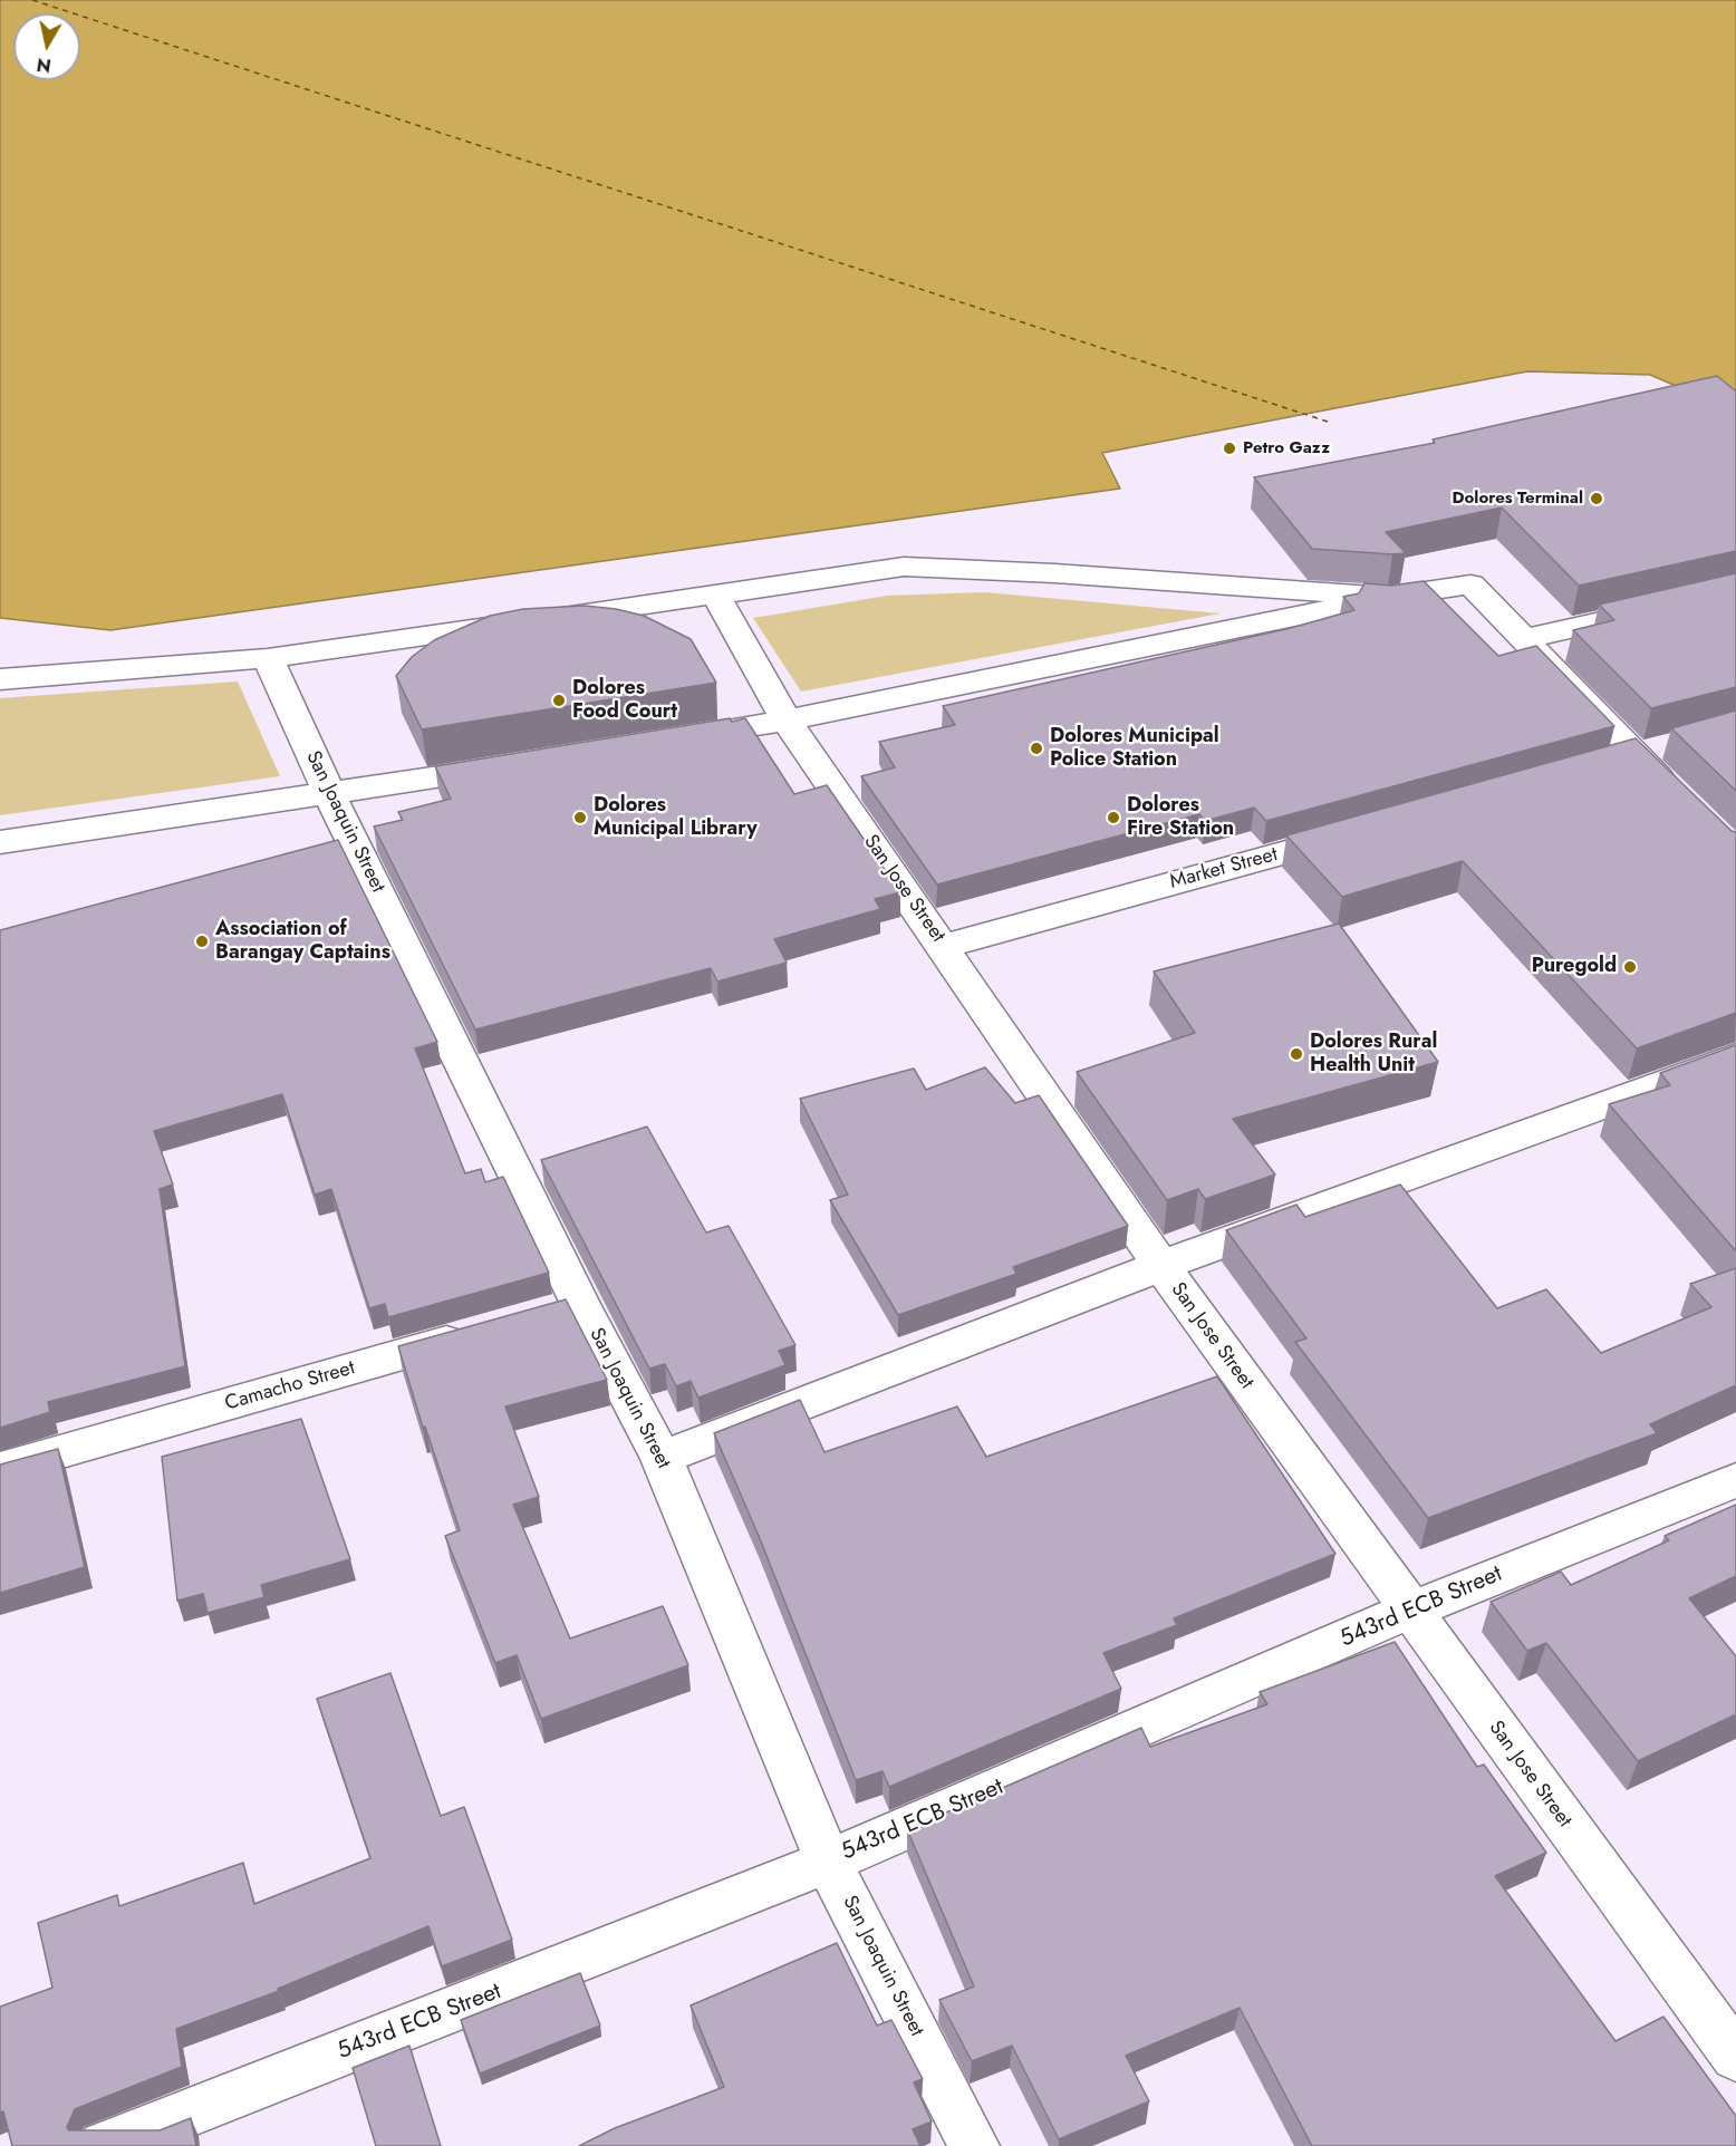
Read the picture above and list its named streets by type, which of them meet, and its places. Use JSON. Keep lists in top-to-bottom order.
{
  "streets": {
    "street": [
      "San Joaquin Street",
      "Market Street",
      "San Jose Street",
      "Camacho Street",
      "543rd ECB Street"
    ]
  },
  "crossings": [
    ["San Joaquin Street", "543rd ECB Street"],
    ["Market Street", "San Jose Street"],
    ["San Jose Street", "543rd ECB Street"]
  ],
  "places": [
    "Petro Gazz",
    "Dolores Terminal",
    "Dolores Food Court",
    "Dolores Municipal Police Station",
    "Dolores Municipal Library",
    "Dolores Fire Station",
    "Association of Barangay Captains",
    "Puregold",
    "Dolores Rural Health Unit"
  ],
  "north": "bottom"
}
